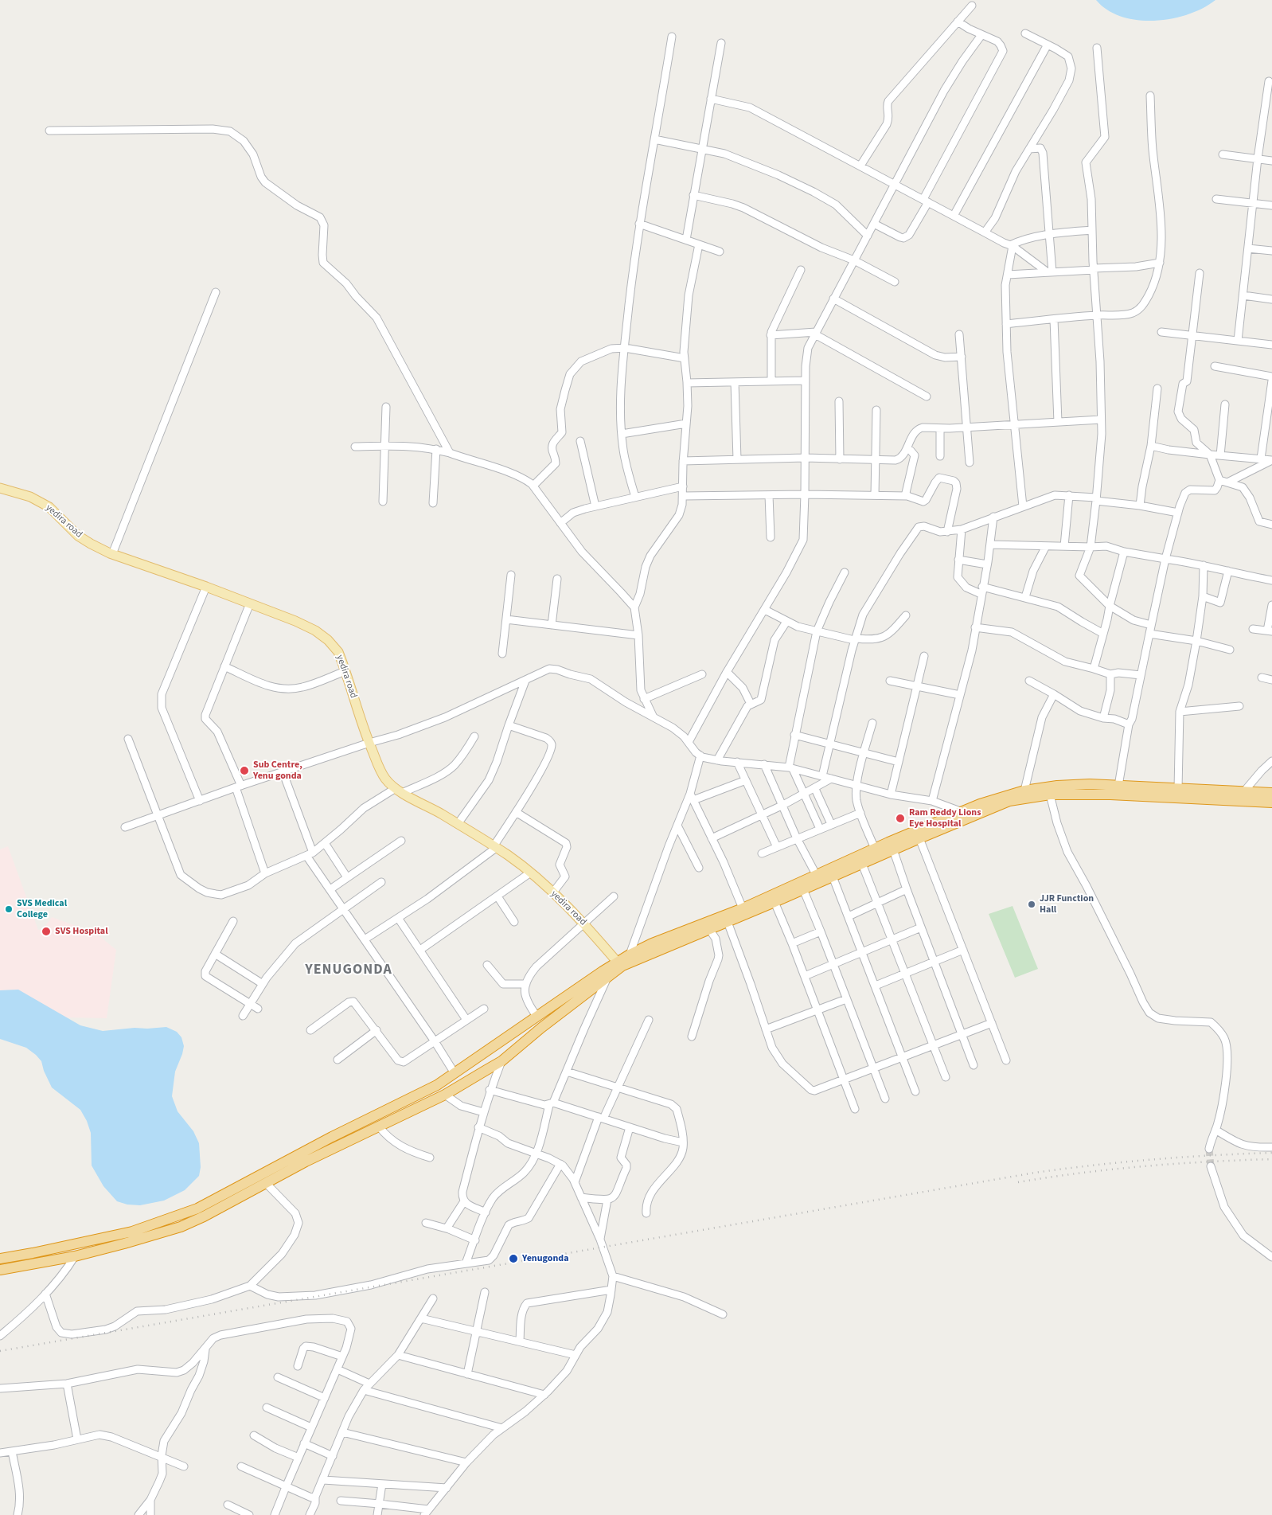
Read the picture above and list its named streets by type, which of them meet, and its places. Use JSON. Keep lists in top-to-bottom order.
{
  "streets": {
    "main road": ["yedira road"]
  },
  "districts": ["YENUGONDA"],
  "places": [
    "Sub Centre, Yenu gonda",
    "Ram Reddy Lions Eye Hospital",
    "JJR Function Hall",
    "SVS Medical College",
    "SVS Hospital",
    "Yenugonda"
  ]
}
